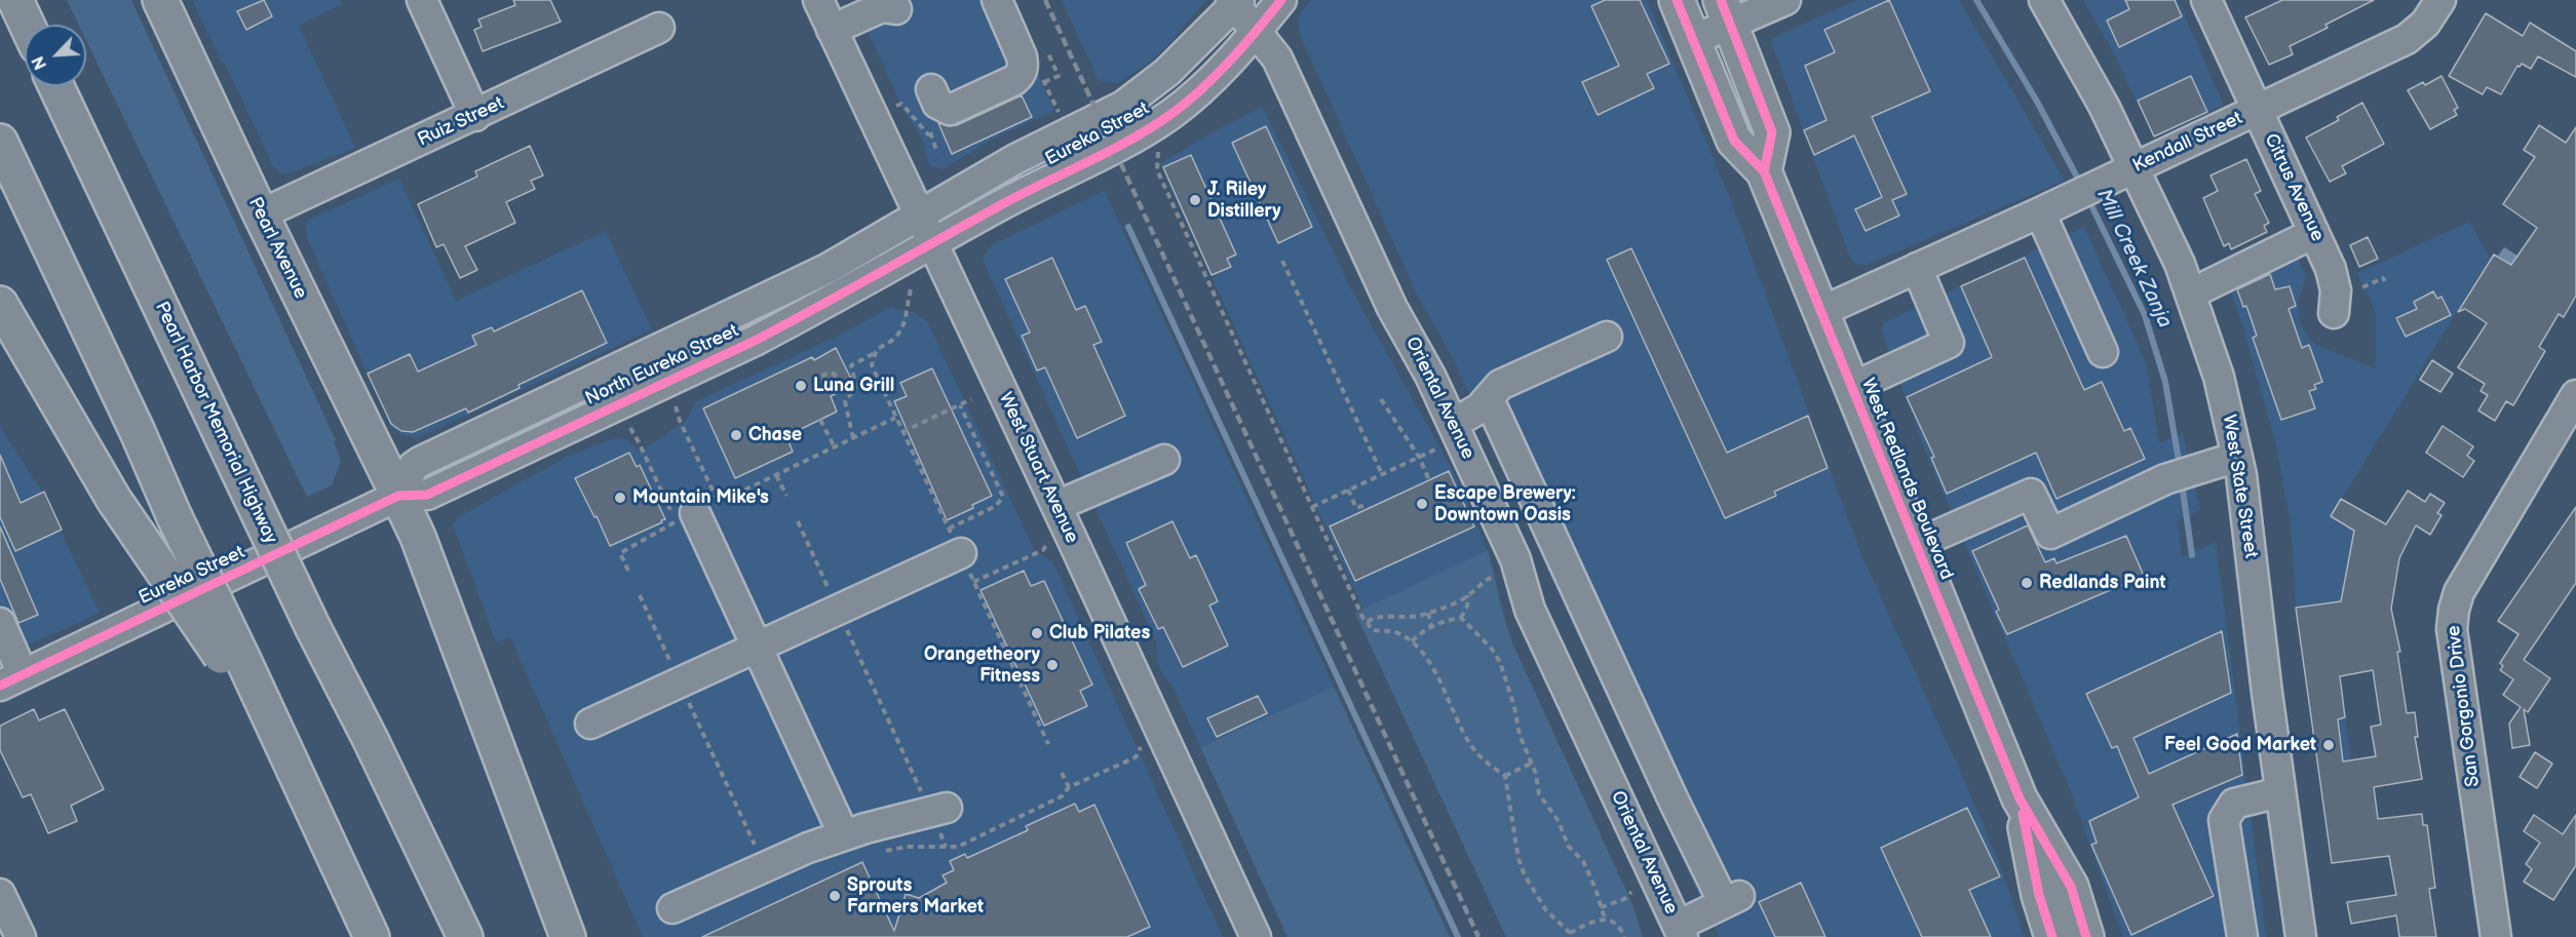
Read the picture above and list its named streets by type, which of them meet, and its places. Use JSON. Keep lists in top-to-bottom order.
{
  "streets": {
    "main road": ["Pearl Avenue", "Pearl Harbor Memorial Highway", "West Redlands Boulevard"],
    "street": [
      "Ruiz Street",
      "Eureka Street",
      "Kendall Street",
      "Citrus Avenue",
      "North Eureka Street",
      "Oriental Avenue",
      "West Stuart Avenue",
      "West State Street",
      "San Gorgonio Drive"
    ]
  },
  "crossings": [
    ["Ruiz Street", "Pearl Avenue"],
    ["Eureka Street", "Pearl Avenue"],
    ["Eureka Street", "North Eureka Street"],
    ["Eureka Street", "Oriental Avenue"],
    ["Eureka Street", "West Stuart Avenue"],
    ["Kendall Street", "Citrus Avenue"],
    ["Kendall Street", "West Redlands Boulevard"],
    ["Kendall Street", "West State Street"],
    ["Pearl Avenue", "North Eureka Street"],
    ["North Eureka Street", "West Stuart Avenue"]
  ],
  "water": ["Mill Creek Zanja"],
  "places": [
    "J. Riley Distillery",
    "Luna Grill",
    "Chase",
    "Mountain Mike's",
    "Escape Brewery: Downtown Oasis",
    "Redlands Paint",
    "Club Pilates",
    "Orangetheory Fitness",
    "Feel Good Market",
    "Sprouts Farmers Market"
  ],
  "north": "bottom left"
}
